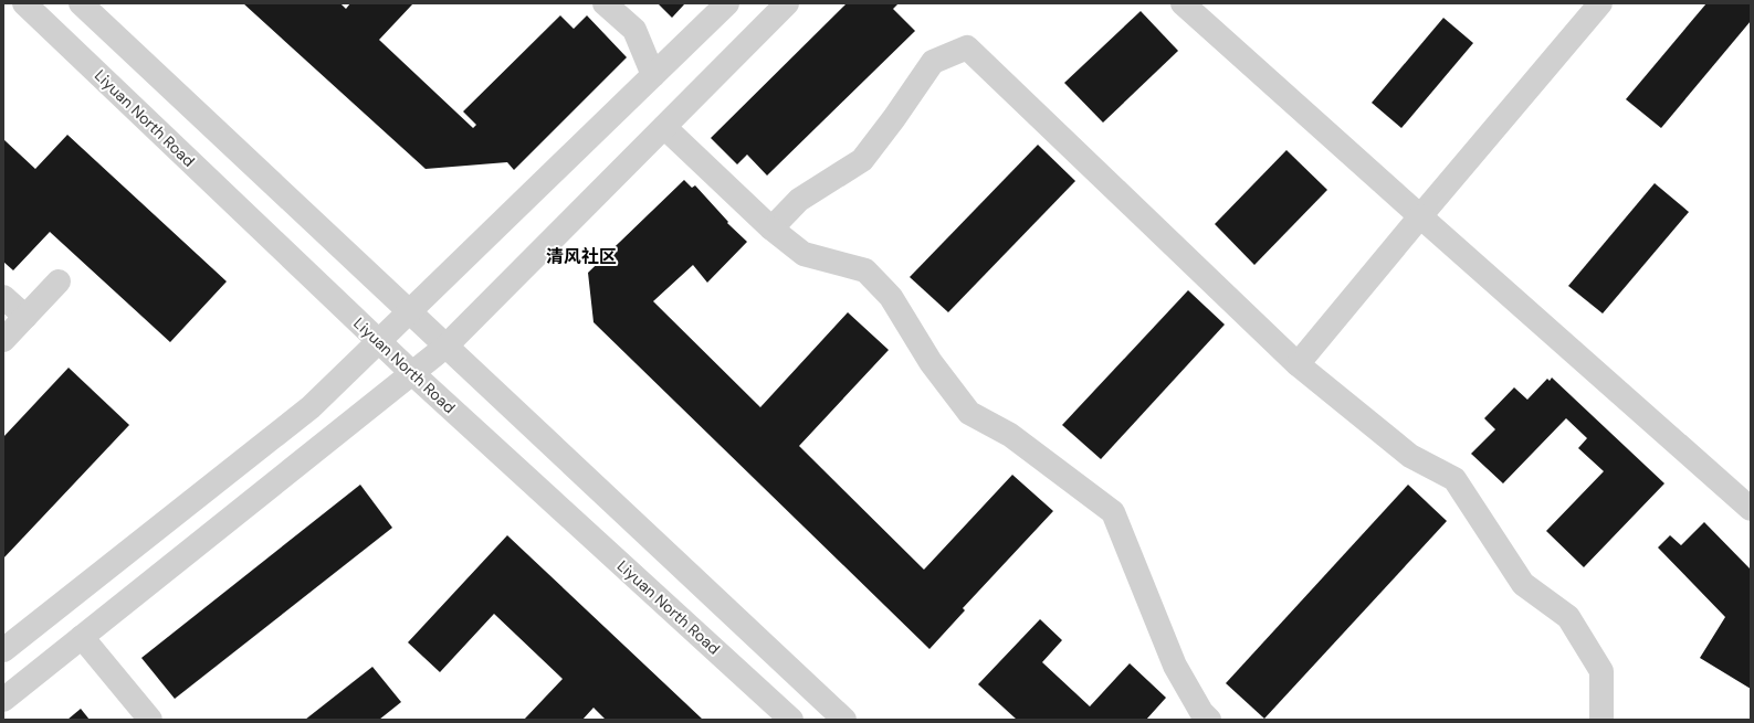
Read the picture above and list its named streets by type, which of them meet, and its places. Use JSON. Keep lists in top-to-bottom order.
{
  "streets": {
    "street": ["Liyuan North Road"]
  },
  "districts": ["清风社区"]
}
